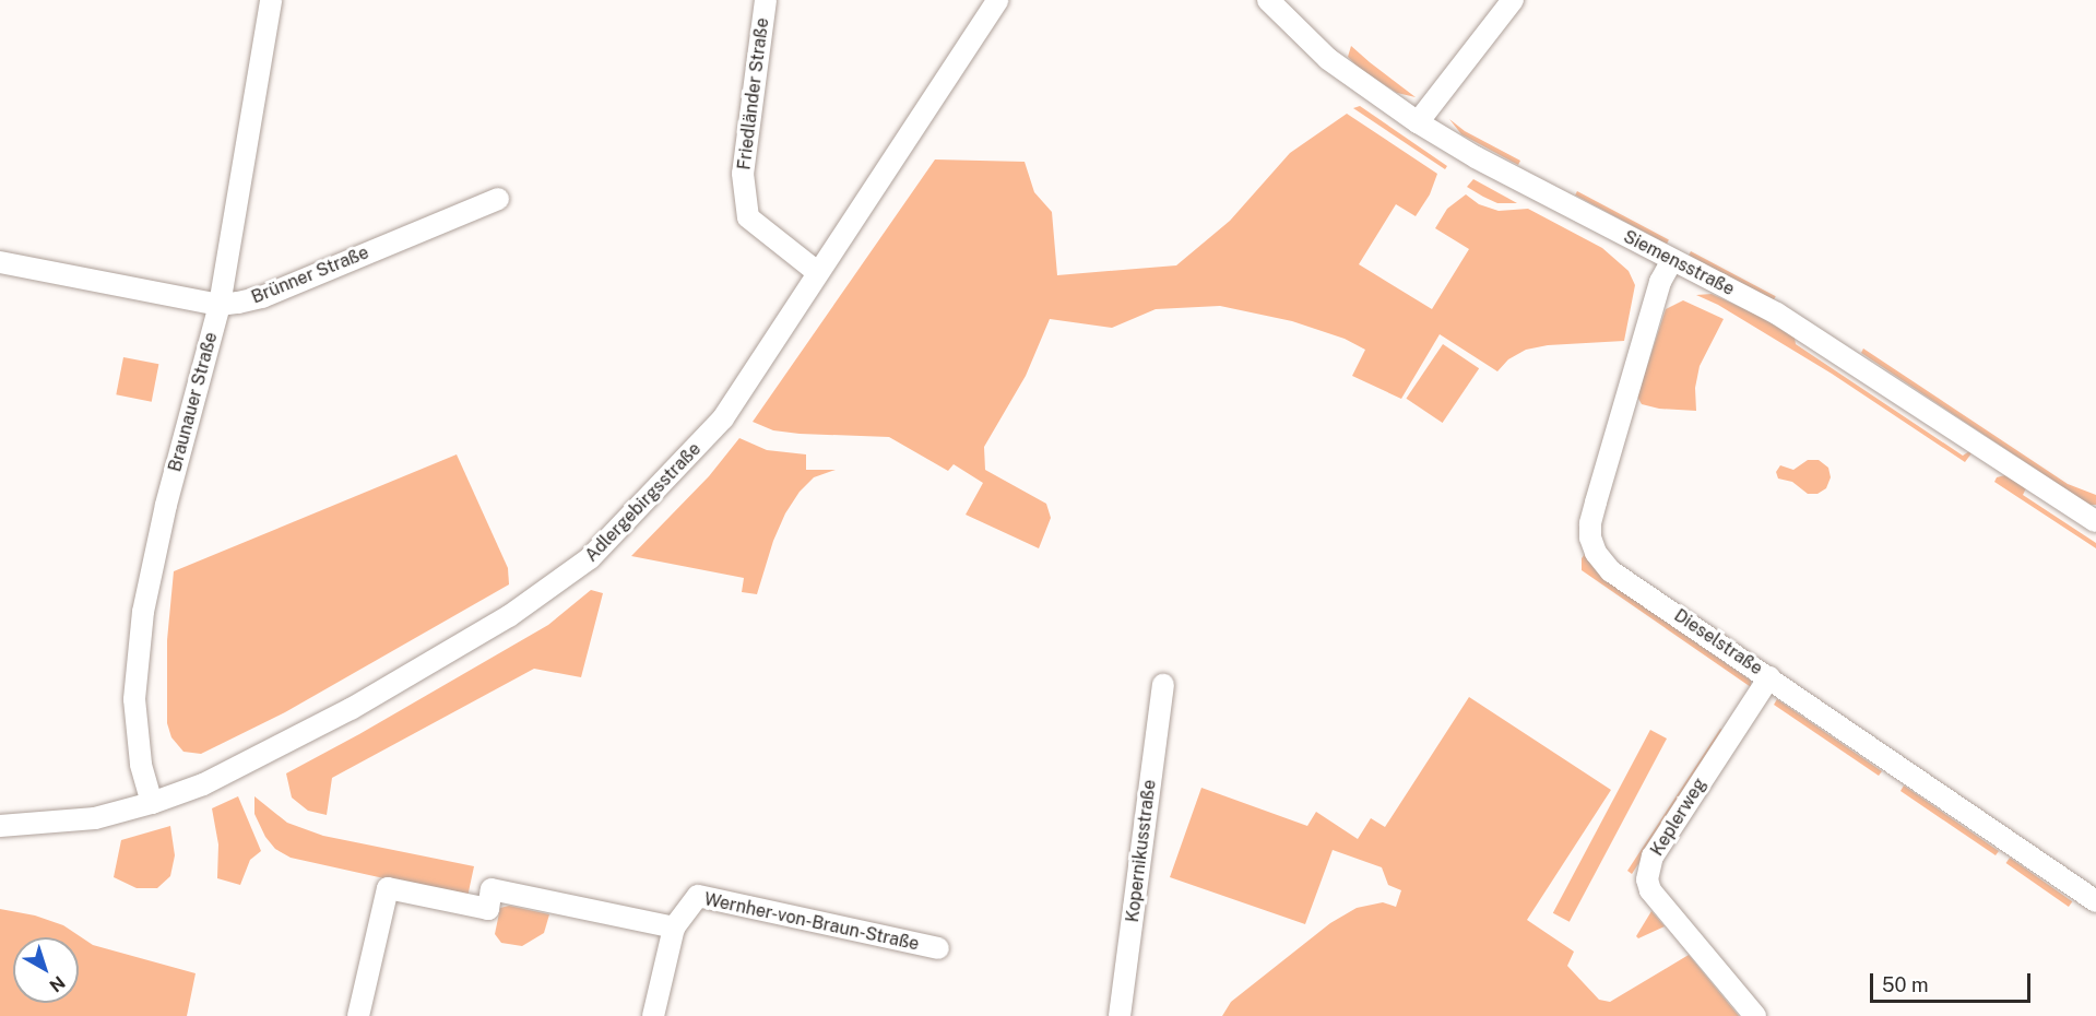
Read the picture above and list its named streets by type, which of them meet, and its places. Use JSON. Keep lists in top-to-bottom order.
{
  "streets": {
    "street": [
      "Friedländer Straße",
      "Siemensstraße",
      "Brünner Straße",
      "Braunauer Straße",
      "Adlergebirgsstraße",
      "Dieselstraße",
      "Keplerweg",
      "Kopernikusstraße",
      "Wernher-von-Braun-Straße"
    ]
  },
  "crossings": [
    ["Friedländer Straße", "Adlergebirgsstraße"],
    ["Siemensstraße", "Dieselstraße"],
    ["Brünner Straße", "Braunauer Straße"],
    ["Braunauer Straße", "Adlergebirgsstraße"],
    ["Dieselstraße", "Keplerweg"]
  ],
  "scale_bar": "50 m",
  "north": "bottom right"
}
